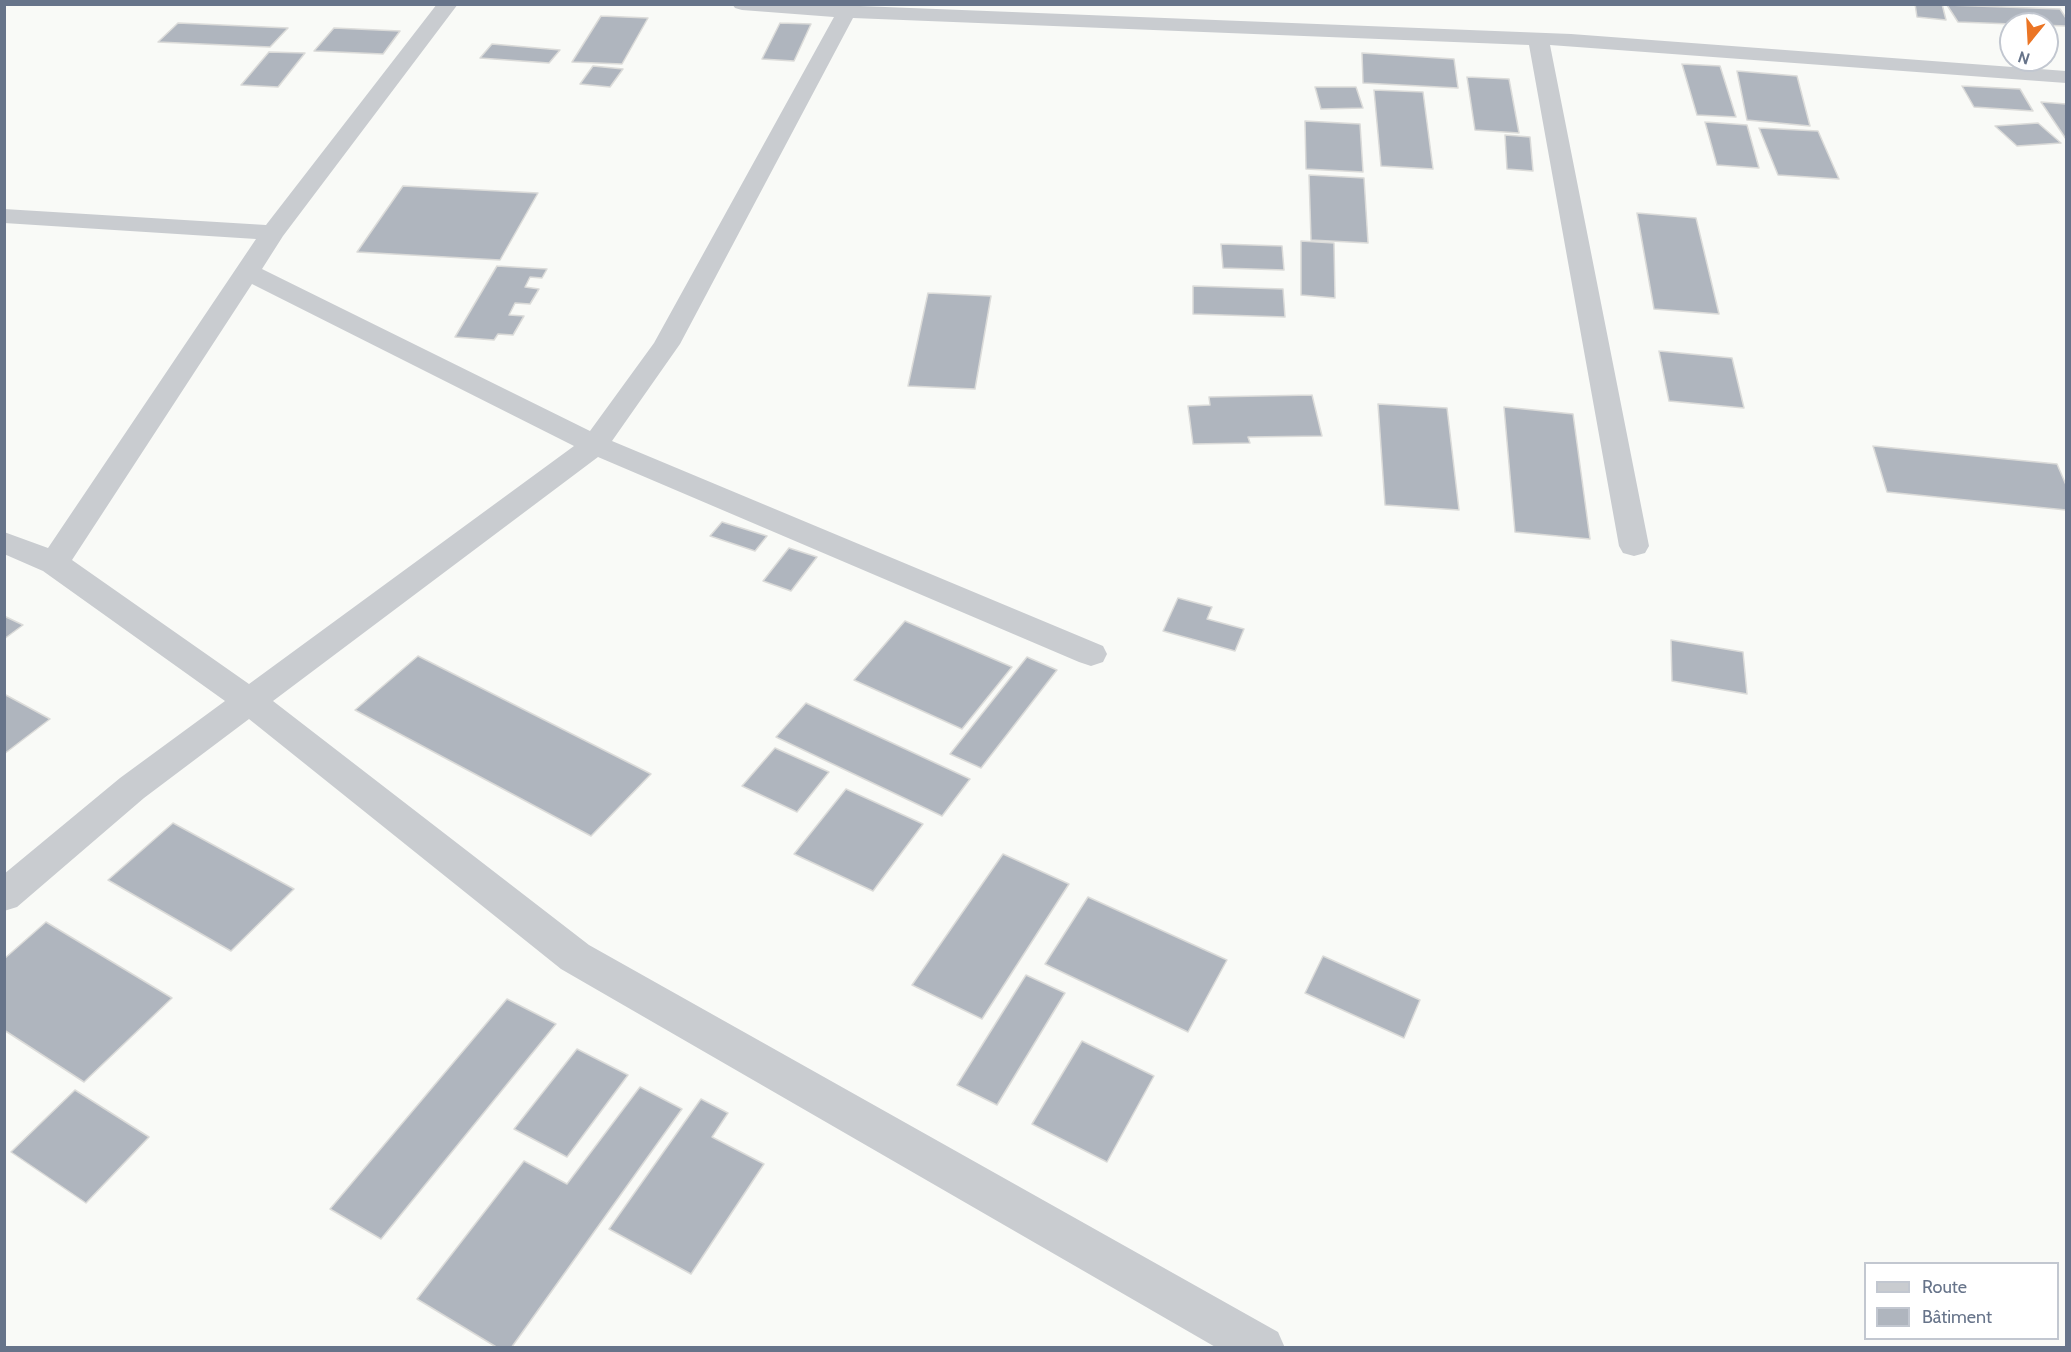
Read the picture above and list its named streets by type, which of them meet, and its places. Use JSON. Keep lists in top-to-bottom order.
{
  "legend": ["Route", "Bâtiment"],
  "north": "bottom"
}
